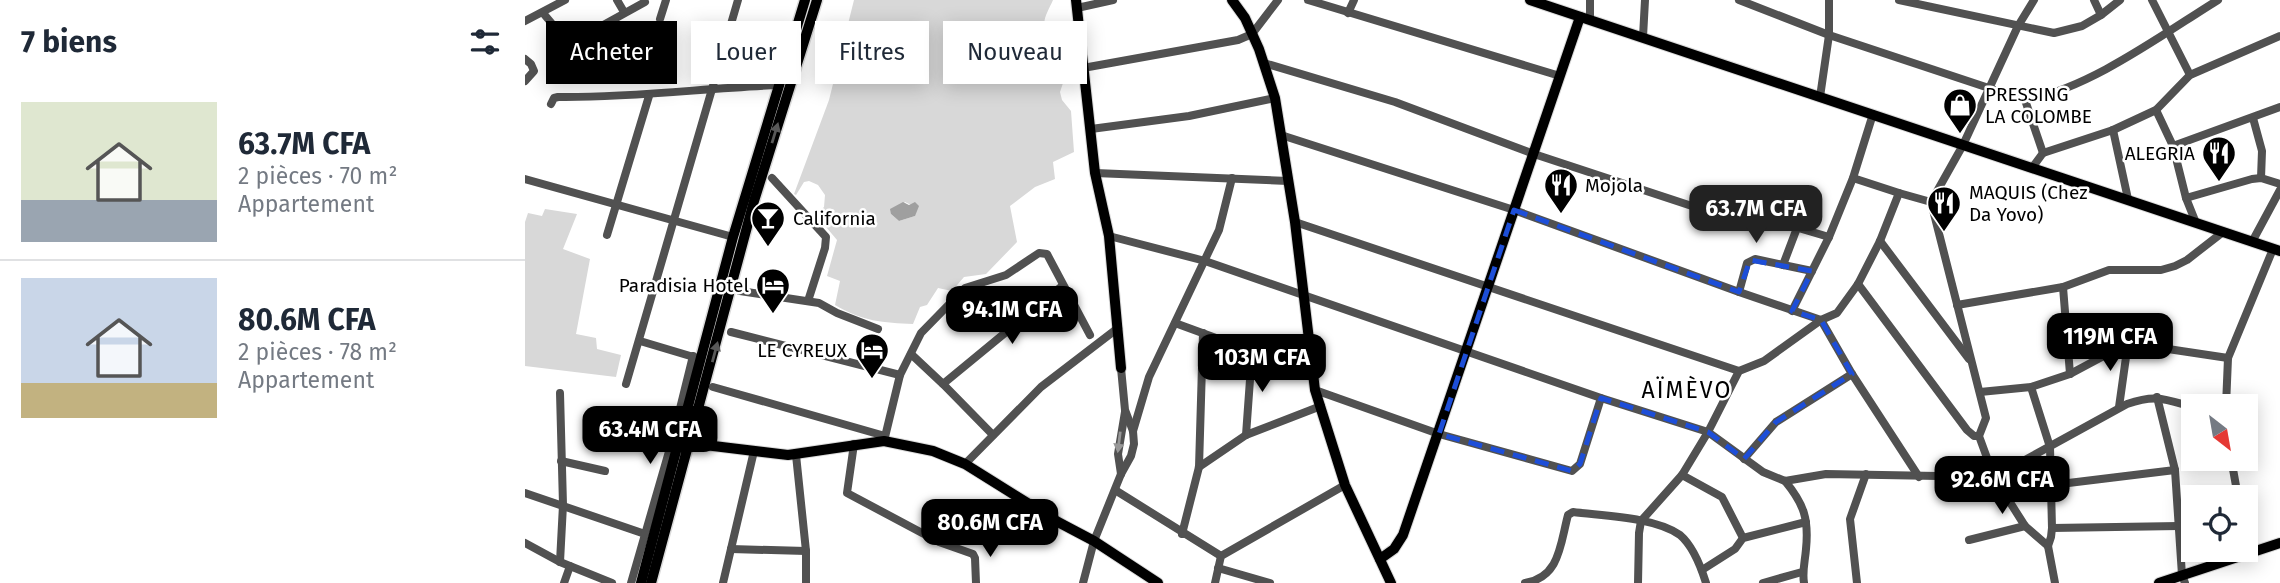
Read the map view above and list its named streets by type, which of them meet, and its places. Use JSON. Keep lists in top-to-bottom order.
{
  "districts": ["AÏMÈVO"],
  "places": {
    "shop": ["PRESSING LA COLOMBE"],
    "restaurant": ["ALEGRIA", "Mojola", "MAQUIS (Chez Da Yovo)"],
    "bar": ["California"],
    "hotel": ["Paradisia Hotel", "LE CYREUX"]
  },
  "north": "bottom right",
  "page": {
    "heading": "7 biens",
    "chip": [
      "Acheter",
      "Louer",
      "Filtres",
      "Nouveau"
    ],
    "list": [
      {
        "name": "63.7M CFA",
        "note": "2 pièces · 70 m² · Appartement"
      },
      {
        "name": "80.6M CFA",
        "note": "2 pièces · 78 m² · Appartement"
      }
    ],
    "price": [
      "63.7M CFA",
      "94.1M CFA",
      "119M CFA",
      "103M CFA",
      "63.4M CFA",
      "92.6M CFA",
      "80.6M CFA"
    ]
  }
}
